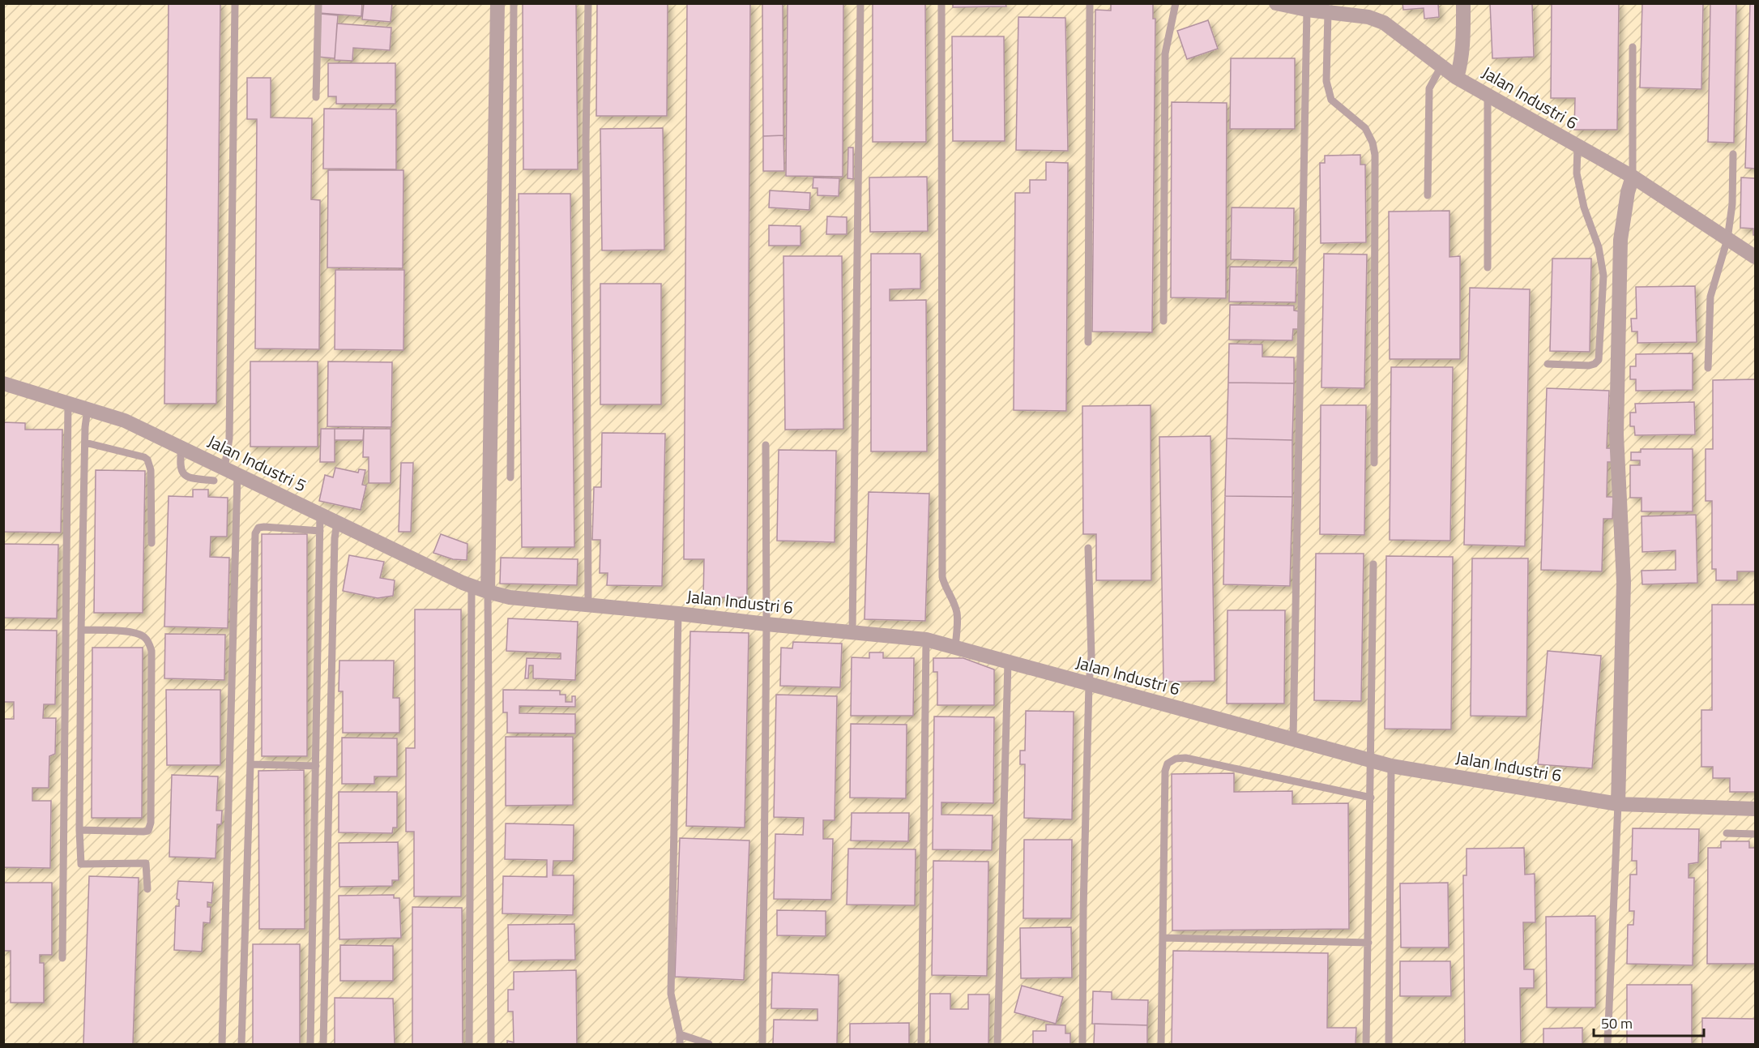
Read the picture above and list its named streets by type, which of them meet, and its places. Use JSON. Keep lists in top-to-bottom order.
{
  "streets": {
    "street": ["Jalan Industri 6", "Jalan Industri 5"]
  },
  "crossings": [
    ["Jalan Industri 6", "Jalan Industri 5"]
  ],
  "scale_bar": "50 m"
}
